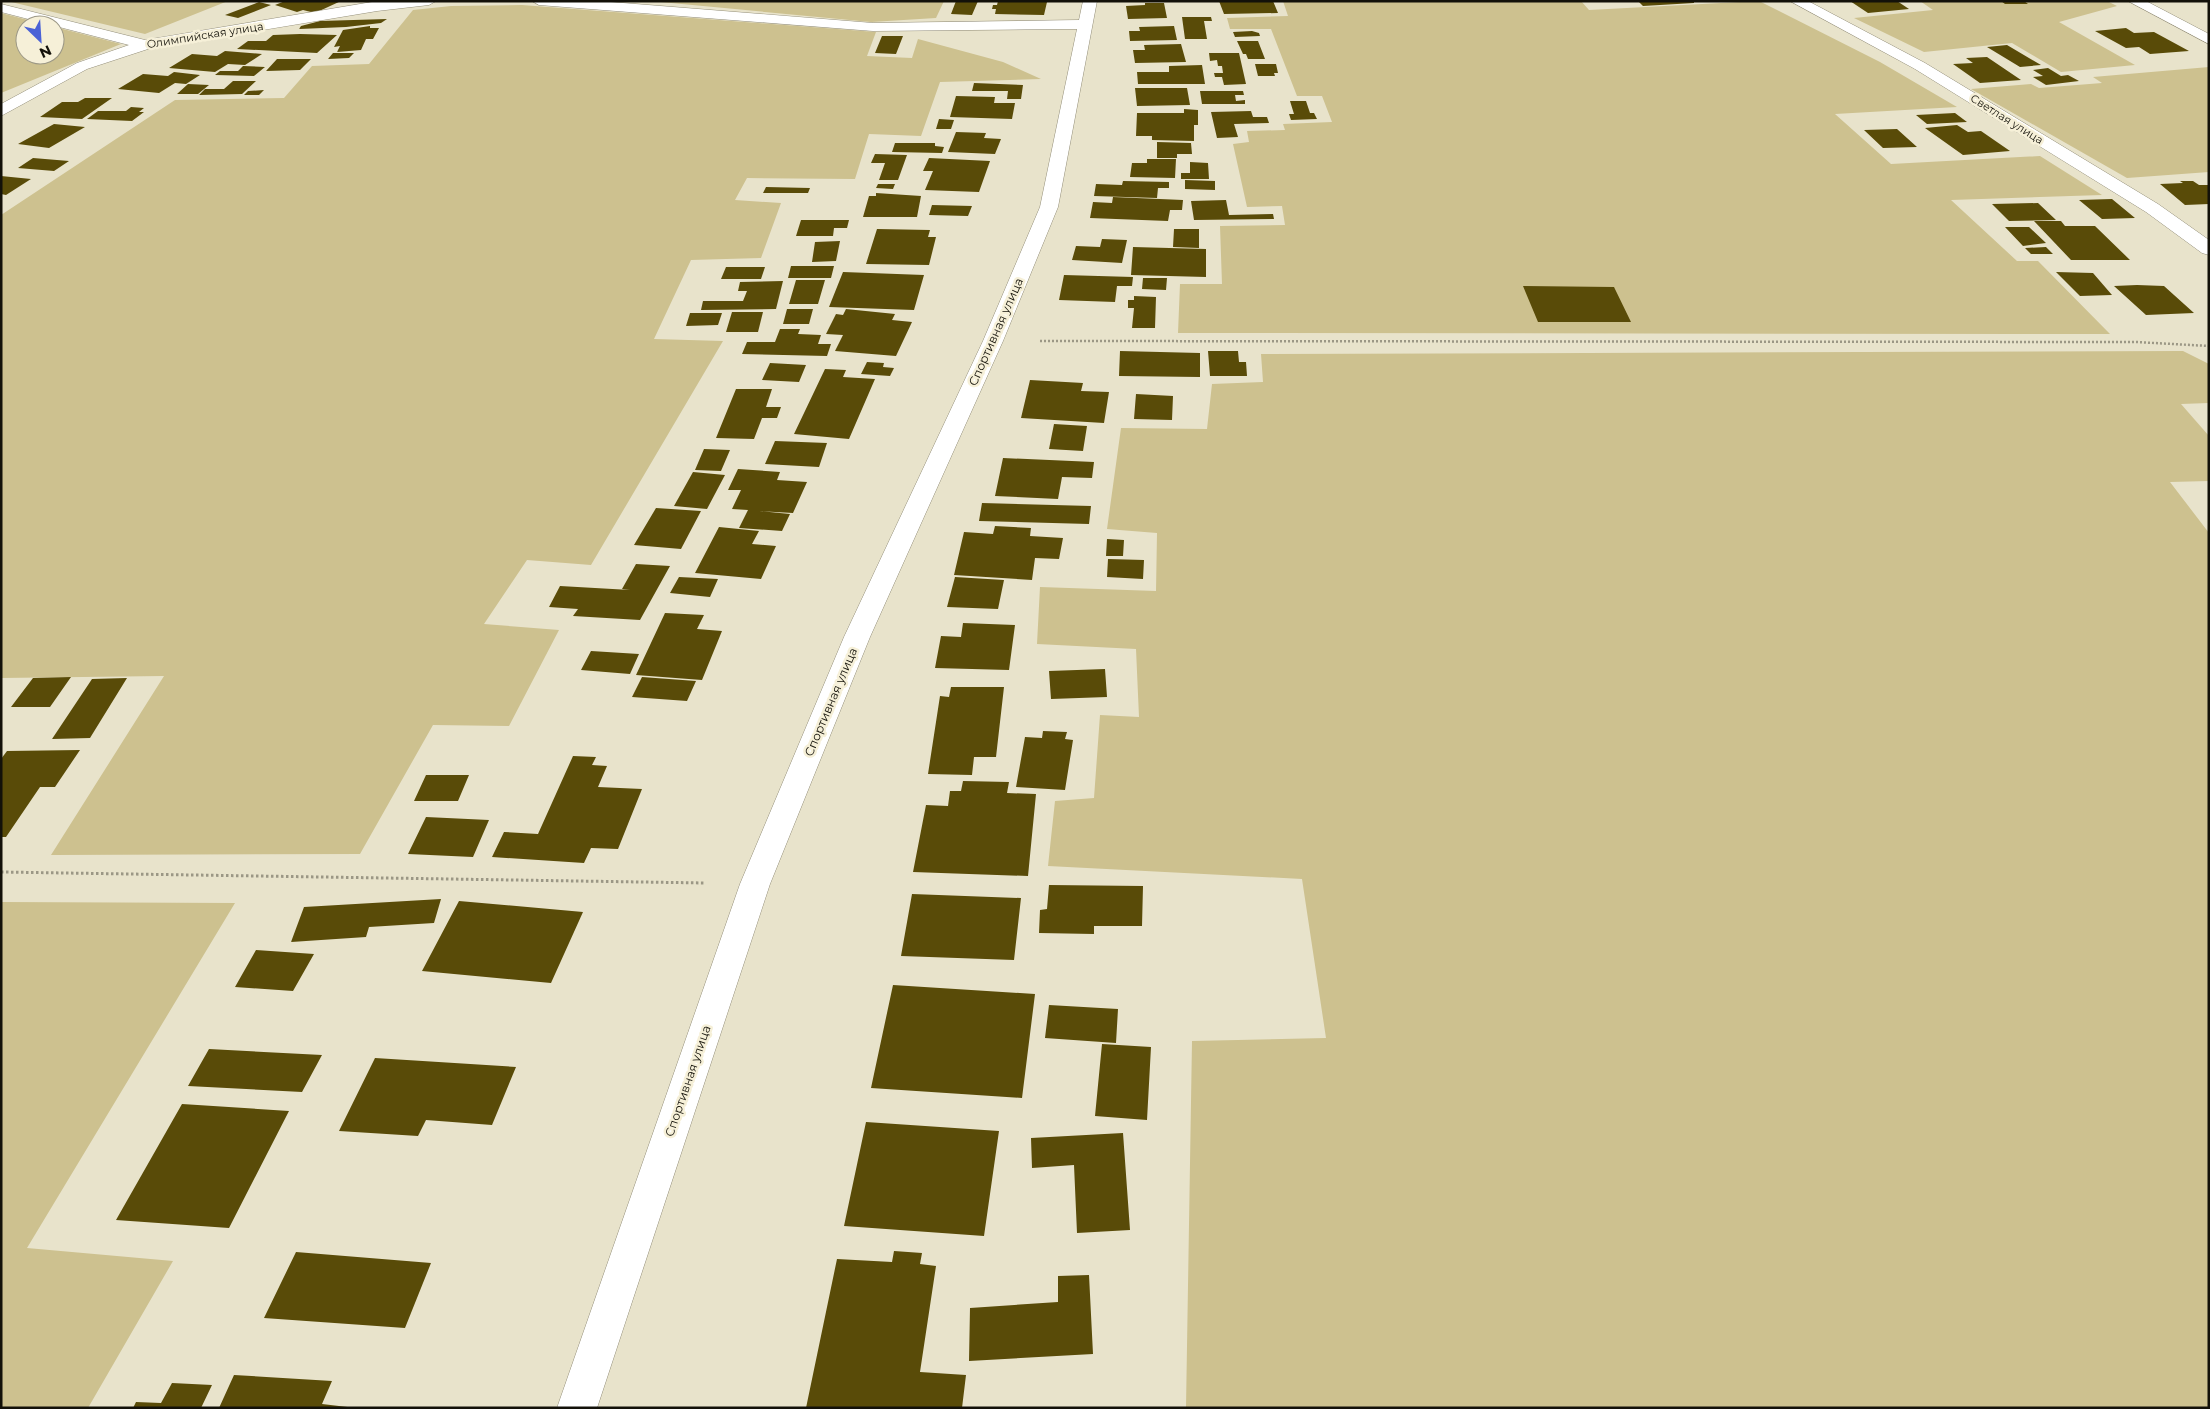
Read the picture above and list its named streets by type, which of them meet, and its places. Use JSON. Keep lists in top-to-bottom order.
{
  "streets": {
    "street": ["Олимпийская улица", "Светлая улица", "Спортивная улица"]
  },
  "north": "bottom right"
}
